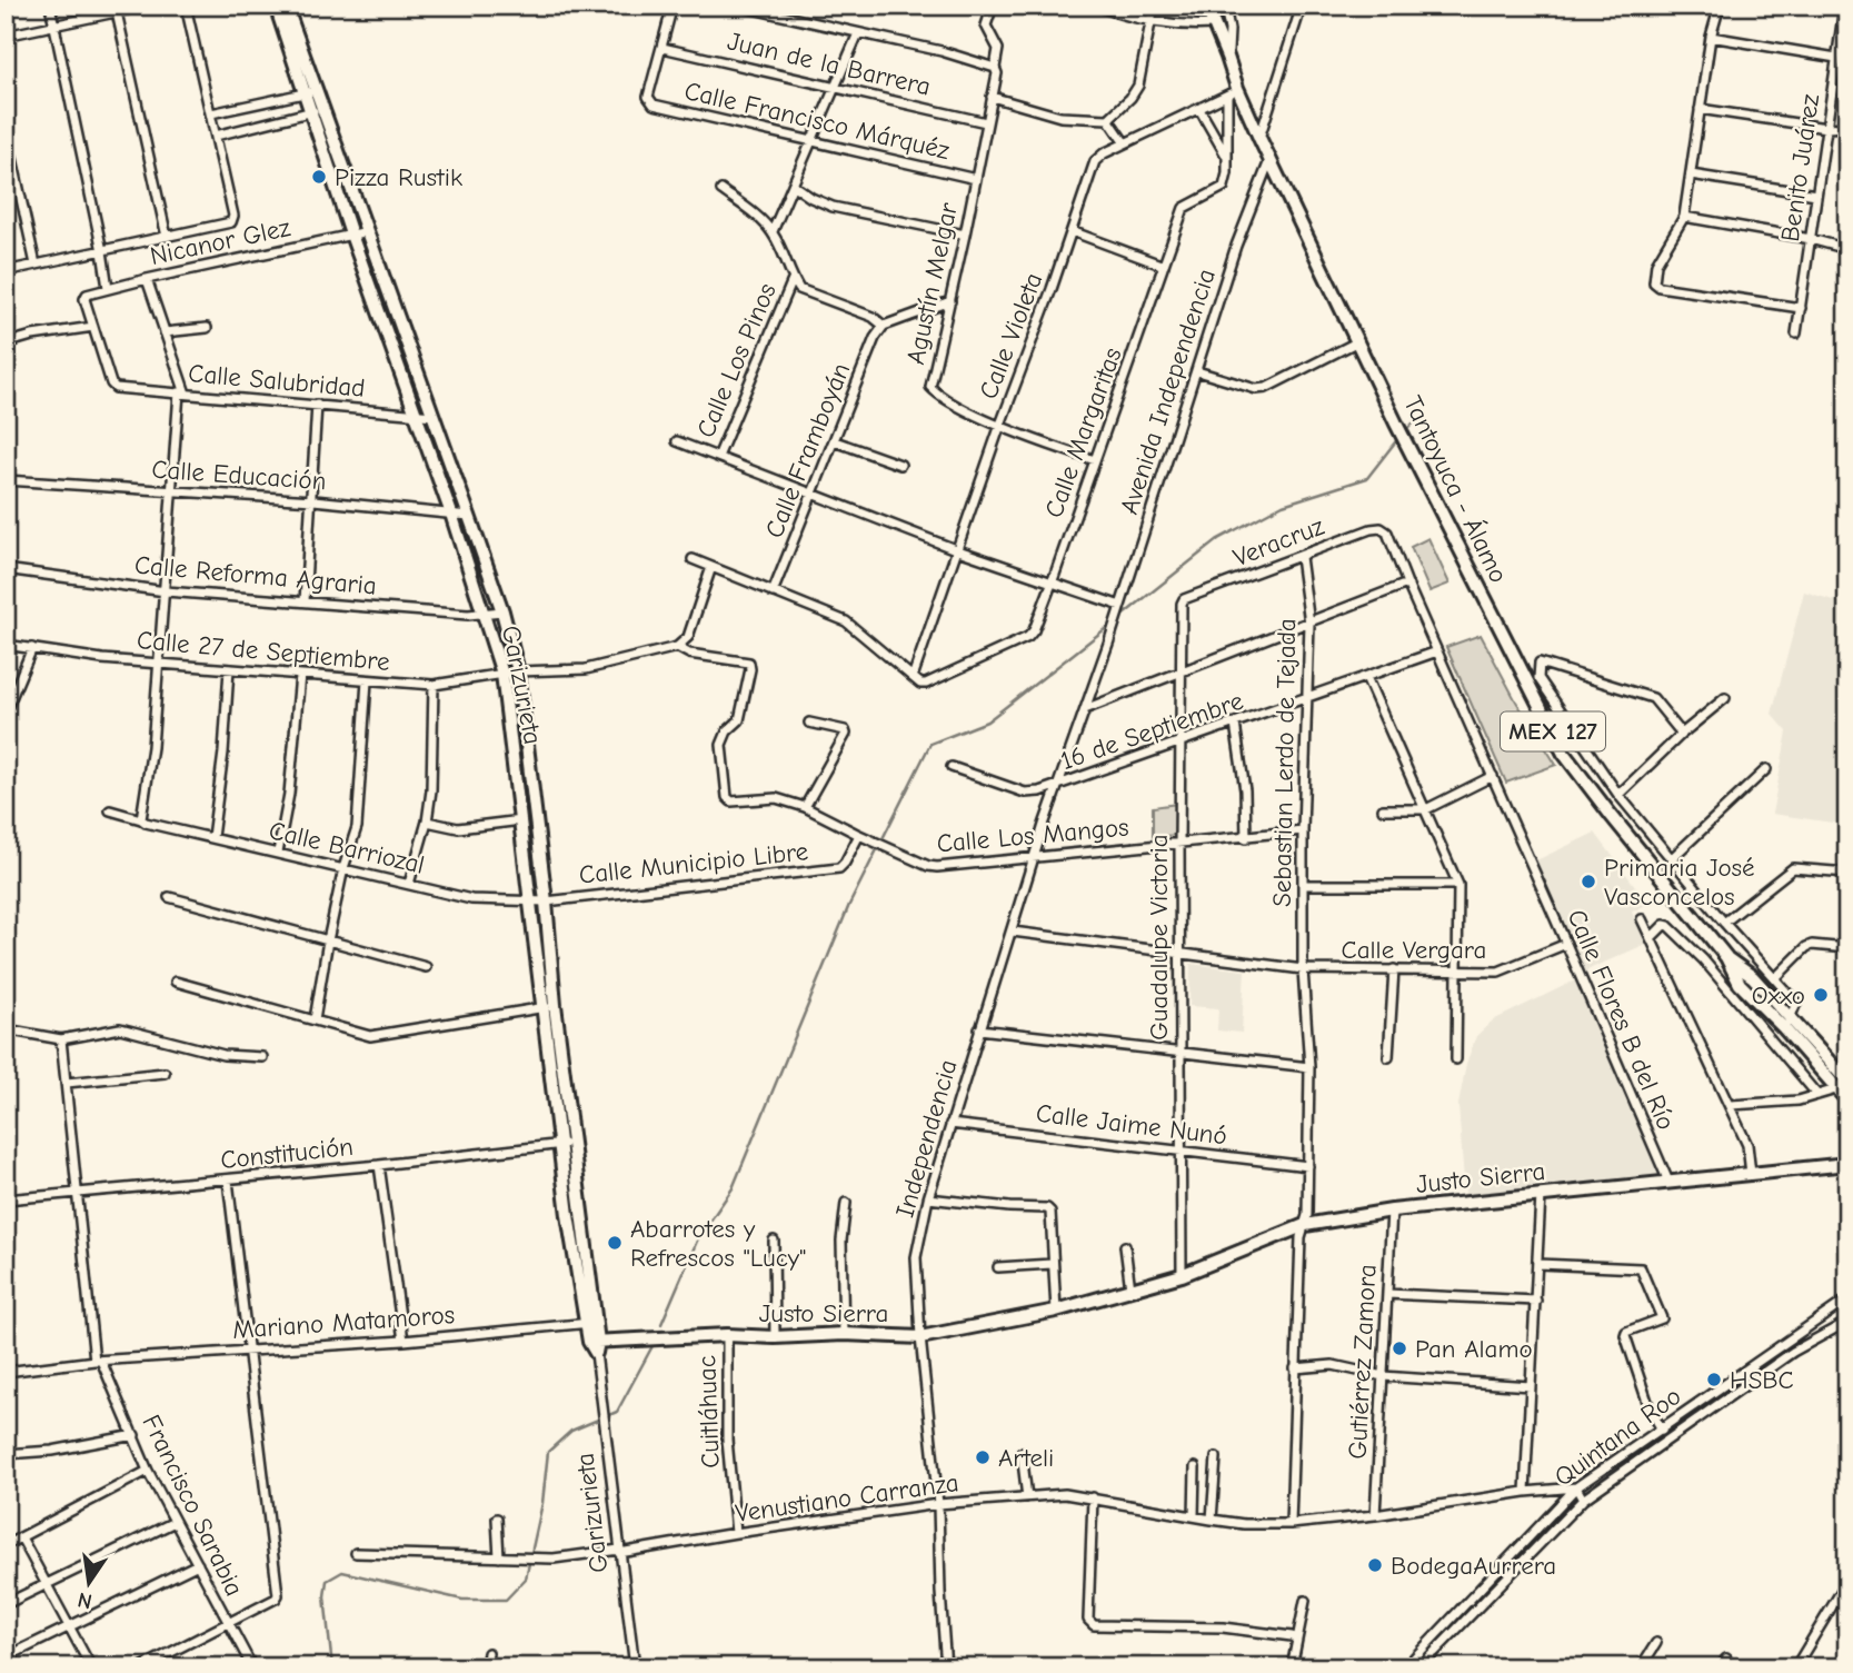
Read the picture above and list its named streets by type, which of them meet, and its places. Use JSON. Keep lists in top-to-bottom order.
{
  "streets": {
    "main road": [
      "Tantoyuca - Álamo",
      "Garizurieta",
      "MEX 127",
      "Justo Sierra"
    ],
    "street": [
      "Juan de la Barrera",
      "Calle Francisco Márquéz",
      "Benito Juárez",
      "Nicanor Glez",
      "Agustín Melgar",
      "Calle Violeta",
      "Calle Los Pinos",
      "Calle Salubridad",
      "Avenida Independencia",
      "Calle Margaritas",
      "Calle Framboyán",
      "Calle Educación",
      "Veracruz",
      "Calle Reforma Agraria",
      "Calle 27 de Septiembre",
      "16 de Septiembre",
      "Sebastian Lerdo de Tejada",
      "Calle Los Mangos",
      "Calle Barriozal",
      "Calle Municipio Libre",
      "Guadalupe Victoria",
      "Calle Vergara",
      "Calle Flores B del Río",
      "Calle Jaime Nunó",
      "Independencia",
      "Constitución",
      "Mariano Matamoros",
      "Gutiérrez Zamora",
      "Cuitláhuac",
      "Quintana Roo",
      "Venustiano Carranza",
      "Francisco Sarabia"
    ]
  },
  "crossings": [
    ["Juan de la Barrera", "Calle Francisco Márquéz"],
    ["Juan de la Barrera", "Agustín Melgar"],
    ["Calle Francisco Márquéz", "Agustín Melgar"],
    ["Nicanor Glez", "Calle Salubridad"],
    ["Nicanor Glez", "Garizurieta"],
    ["Agustín Melgar", "Calle Violeta"],
    ["Calle Violeta", "Calle Margaritas"],
    ["Calle Violeta", "Tantoyuca - Álamo"],
    ["Calle Salubridad", "Garizurieta"],
    ["Avenida Independencia", "Tantoyuca - Álamo"],
    ["Avenida Independencia", "Independencia"],
    ["Calle Margaritas", "Tantoyuca - Álamo"],
    ["Calle Educación", "Garizurieta"],
    ["Tantoyuca - Álamo", "MEX 127"],
    ["Veracruz", "Sebastian Lerdo de Tejada"],
    ["Veracruz", "Guadalupe Victoria"],
    ["Veracruz", "Calle Flores B del Río"],
    ["Calle Reforma Agraria", "Garizurieta"],
    ["Calle 27 de Septiembre", "Garizurieta"],
    ["Calle 27 de Septiembre", "Calle Los Mangos"],
    ["Garizurieta", "Calle Barriozal"],
    ["Garizurieta", "Calle Municipio Libre"],
    ["Garizurieta", "Constitución"],
    ["Garizurieta", "Justo Sierra"],
    ["Garizurieta", "Mariano Matamoros"],
    ["Garizurieta", "Venustiano Carranza"],
    ["16 de Septiembre", "Sebastian Lerdo de Tejada"],
    ["16 de Septiembre", "Guadalupe Victoria"],
    ["16 de Septiembre", "Calle Flores B del Río"],
    ["16 de Septiembre", "Independencia"],
    ["Sebastian Lerdo de Tejada", "Calle Los Mangos"],
    ["Sebastian Lerdo de Tejada", "Calle Vergara"],
    ["Sebastian Lerdo de Tejada", "Calle Jaime Nunó"],
    ["Sebastian Lerdo de Tejada", "Justo Sierra"],
    ["Calle Los Mangos", "Calle Municipio Libre"],
    ["Calle Los Mangos", "Guadalupe Victoria"],
    ["Calle Los Mangos", "Independencia"],
    ["Calle Barriozal", "Calle Municipio Libre"],
    ["Guadalupe Victoria", "Calle Vergara"],
    ["Guadalupe Victoria", "Calle Jaime Nunó"],
    ["Guadalupe Victoria", "Justo Sierra"],
    ["Calle Vergara", "Calle Flores B del Río"],
    ["Calle Vergara", "Independencia"],
    ["Calle Flores B del Río", "Justo Sierra"],
    ["Calle Jaime Nunó", "Independencia"],
    ["Independencia", "Justo Sierra"],
    ["Independencia", "Venustiano Carranza"],
    ["Constitución", "Francisco Sarabia"],
    ["Justo Sierra", "Gutiérrez Zamora"],
    ["Justo Sierra", "Cuitláhuac"],
    ["Mariano Matamoros", "Francisco Sarabia"],
    ["Gutiérrez Zamora", "Venustiano Carranza"],
    ["Cuitláhuac", "Venustiano Carranza"],
    ["Quintana Roo", "Venustiano Carranza"]
  ],
  "places": [
    "Pizza Rustik",
    "Primaria José Vasconcelos",
    "Oxxo",
    "Abarrotes y Refrescos \"Lucy\"",
    "Pan Alamo",
    "HSBC",
    "Arteli",
    "BodegaAurrera"
  ],
  "north": "bottom"
}
